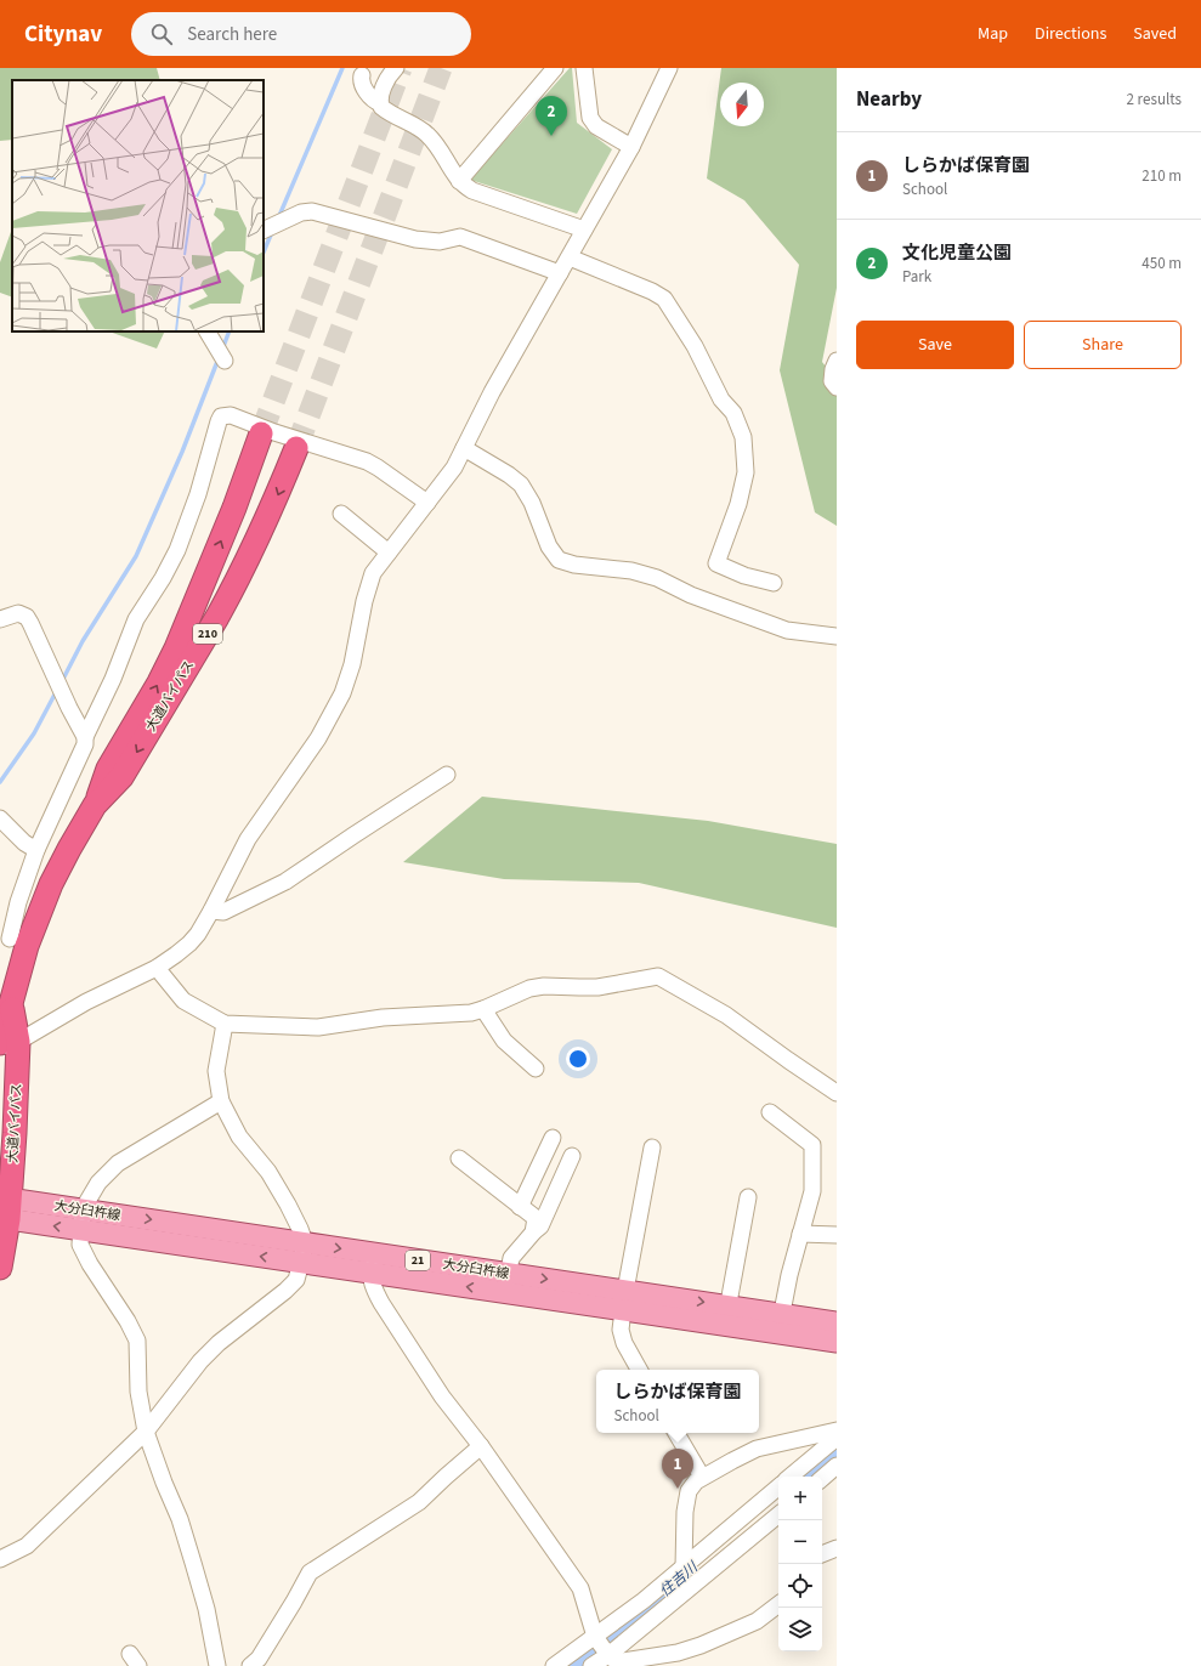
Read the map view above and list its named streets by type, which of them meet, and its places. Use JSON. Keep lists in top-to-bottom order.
{
  "streets": {
    "highway": ["210", "大道バイパス"],
    "main road": ["大分臼杵線", "21"]
  },
  "crossings": [
    ["大道バイパス", "大分臼杵線"]
  ],
  "water": ["住吉川"],
  "north": "bottom",
  "page": {
    "header": "Citynav",
    "search": "Search here",
    "nav": ["Map", "Directions", "Saved"],
    "heading": ["Nearby", "2 results"],
    "pins": ["2", "1"],
    "list": [
      {
        "mark": "1",
        "name": "しらかば保育園",
        "note": "School",
        "value": "210 m"
      },
      {
        "mark": "2",
        "name": "文化児童公園",
        "note": "Park",
        "value": "450 m"
      }
    ],
    "buttons": ["Save", "Share"],
    "popup": ["しらかば保育園", "School"],
    "map_buttons": ["+", "−"]
  }
}
